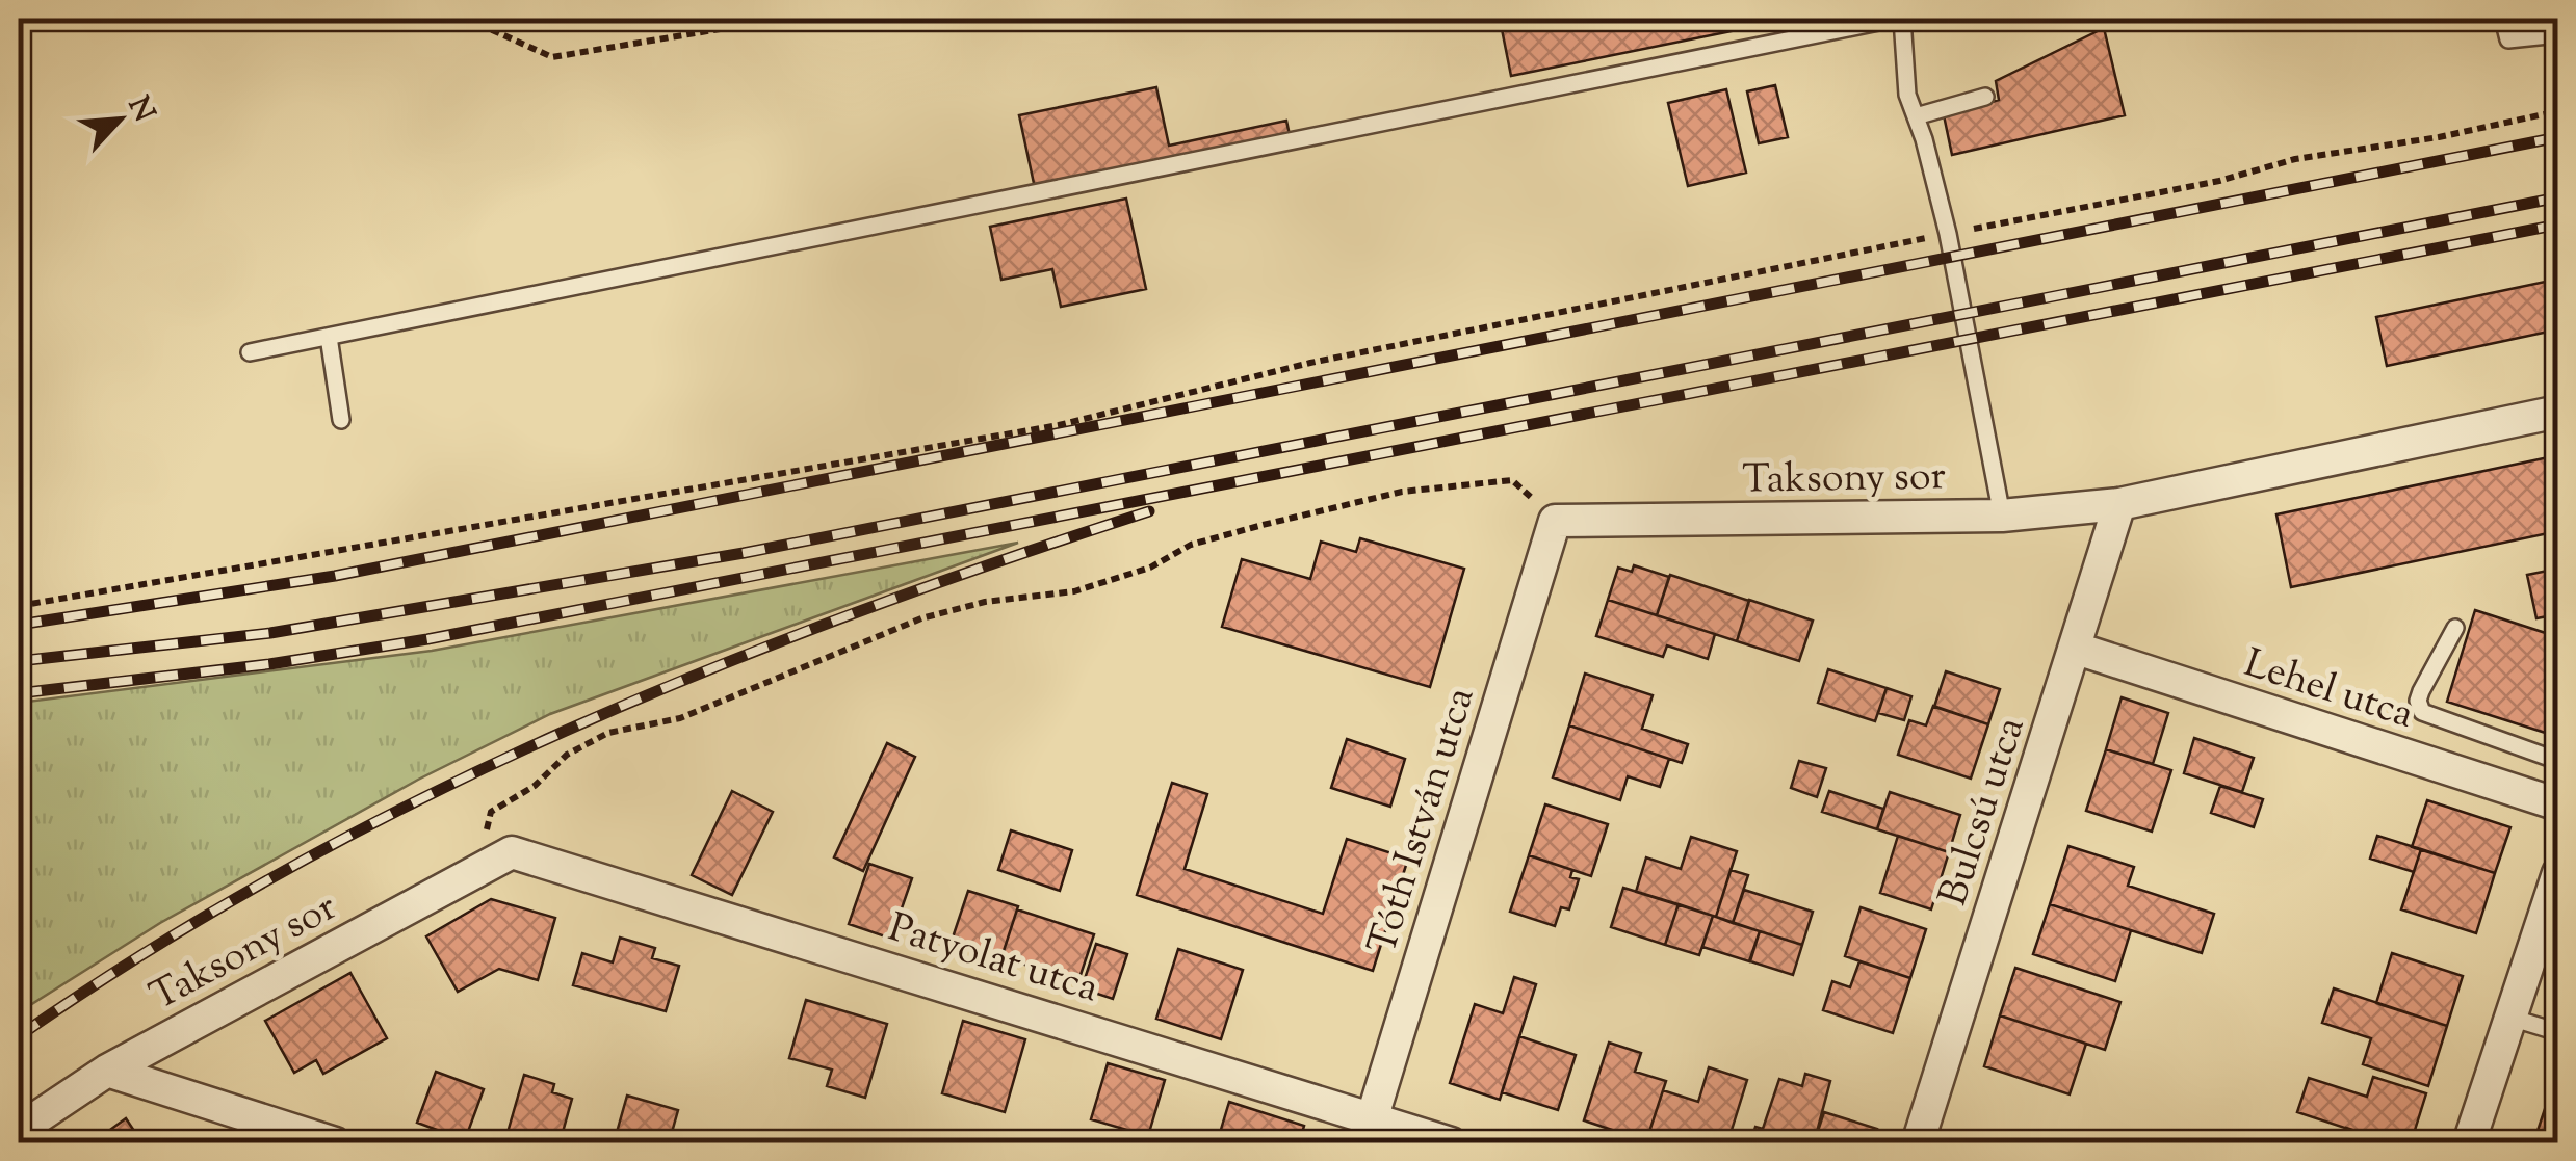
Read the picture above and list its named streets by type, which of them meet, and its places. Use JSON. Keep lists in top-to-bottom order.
{
  "streets": {
    "street": [
      "Taksony sor",
      "Lehel utca",
      "Bulcsú utca",
      "Tóth István utca",
      "Patyolat utca"
    ]
  },
  "crossings": [
    ["Taksony sor", "Bulcsú utca"],
    ["Taksony sor", "Tóth István utca"],
    ["Taksony sor", "Patyolat utca"],
    ["Lehel utca", "Bulcsú utca"],
    ["Tóth István utca", "Patyolat utca"]
  ],
  "north": "top right"
}
